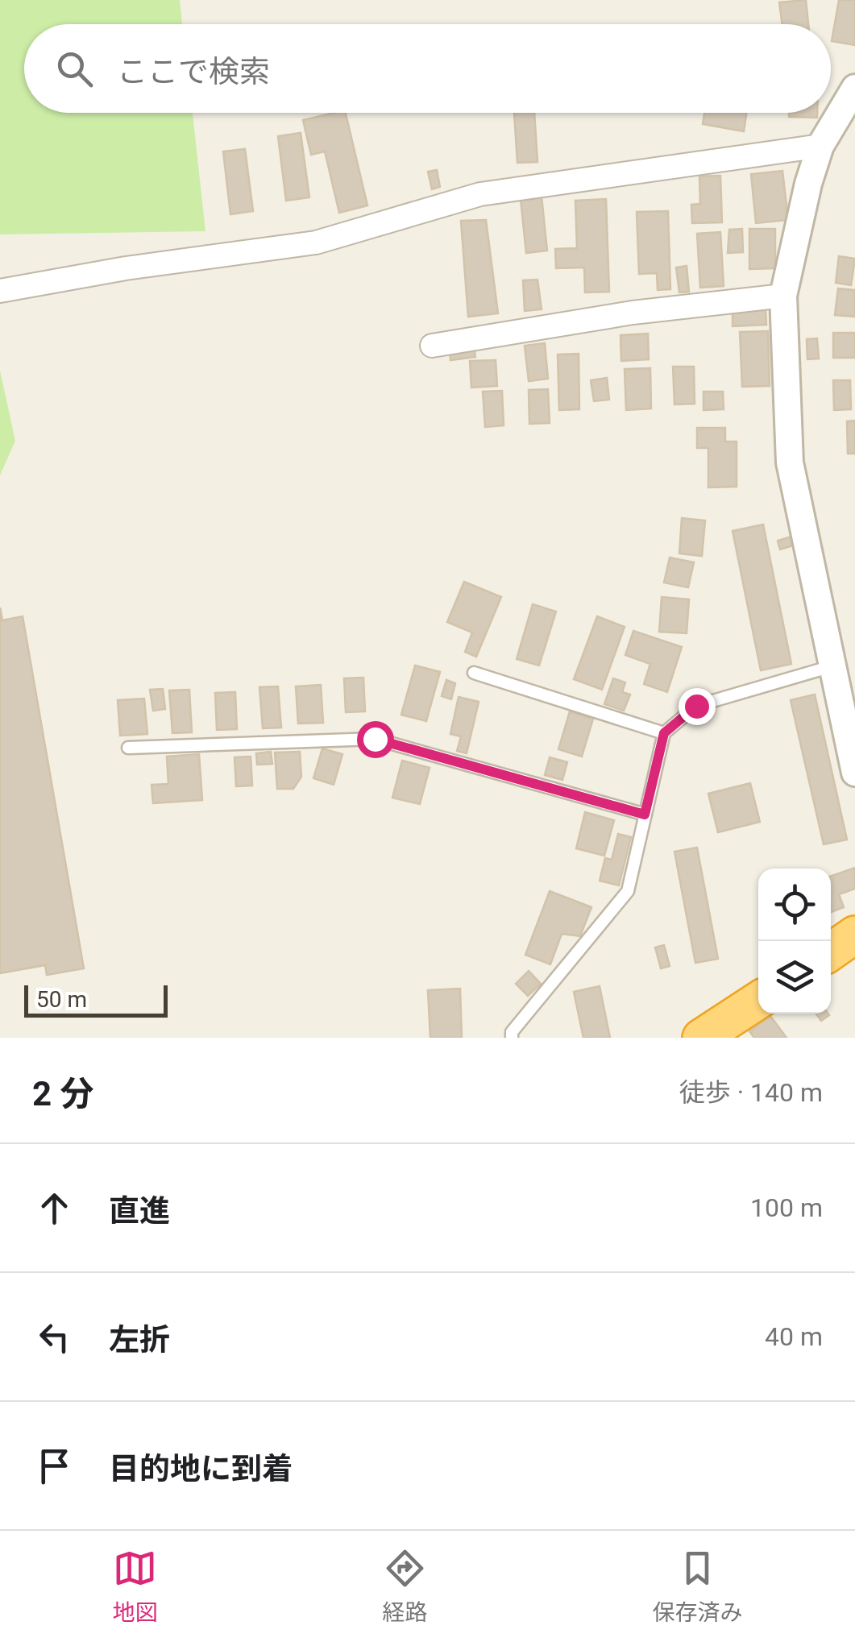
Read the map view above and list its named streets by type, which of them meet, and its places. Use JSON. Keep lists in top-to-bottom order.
{
  "scale_bar": "50 m",
  "page": {
    "search": "ここで検索",
    "scale": "50 m",
    "heading": ["2 分", "徒歩 · 140 m"],
    "list": [
      ["直進", "100 m"],
      ["左折", "40 m"],
      "目的地に到着"
    ],
    "nav": ["地図", "経路", "保存済み"]
  }
}
